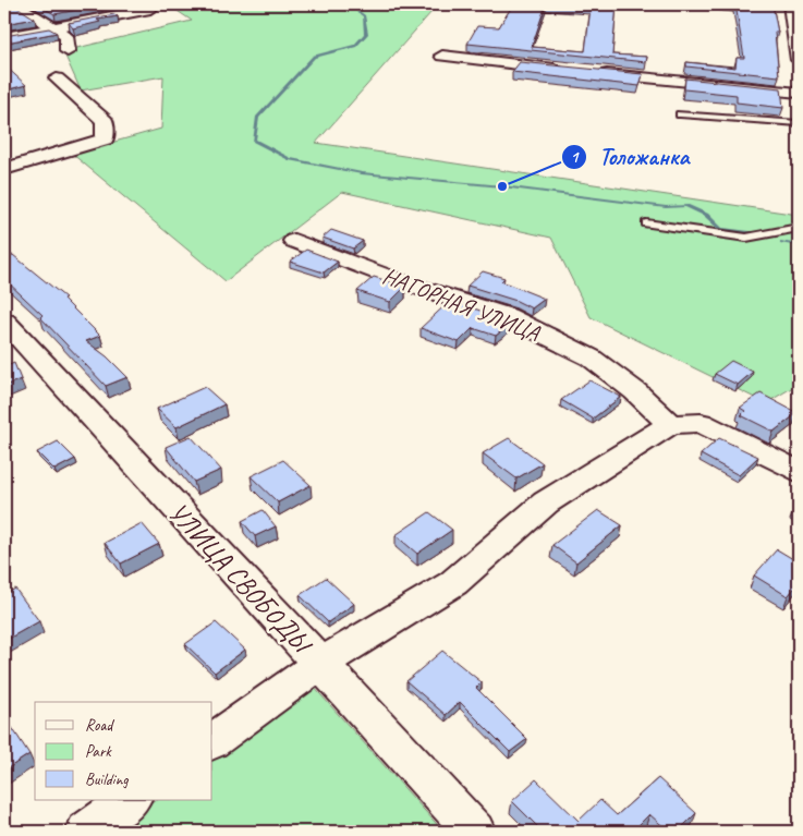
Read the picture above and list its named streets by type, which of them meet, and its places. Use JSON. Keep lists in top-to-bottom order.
{
  "streets": {
    "street": ["НАГОРНАЯ УЛИЦА", "УЛИЦА СВОБОДЫ"]
  },
  "places": ["Толожанка"],
  "legend": ["Road", "Park", "Building"]
}
